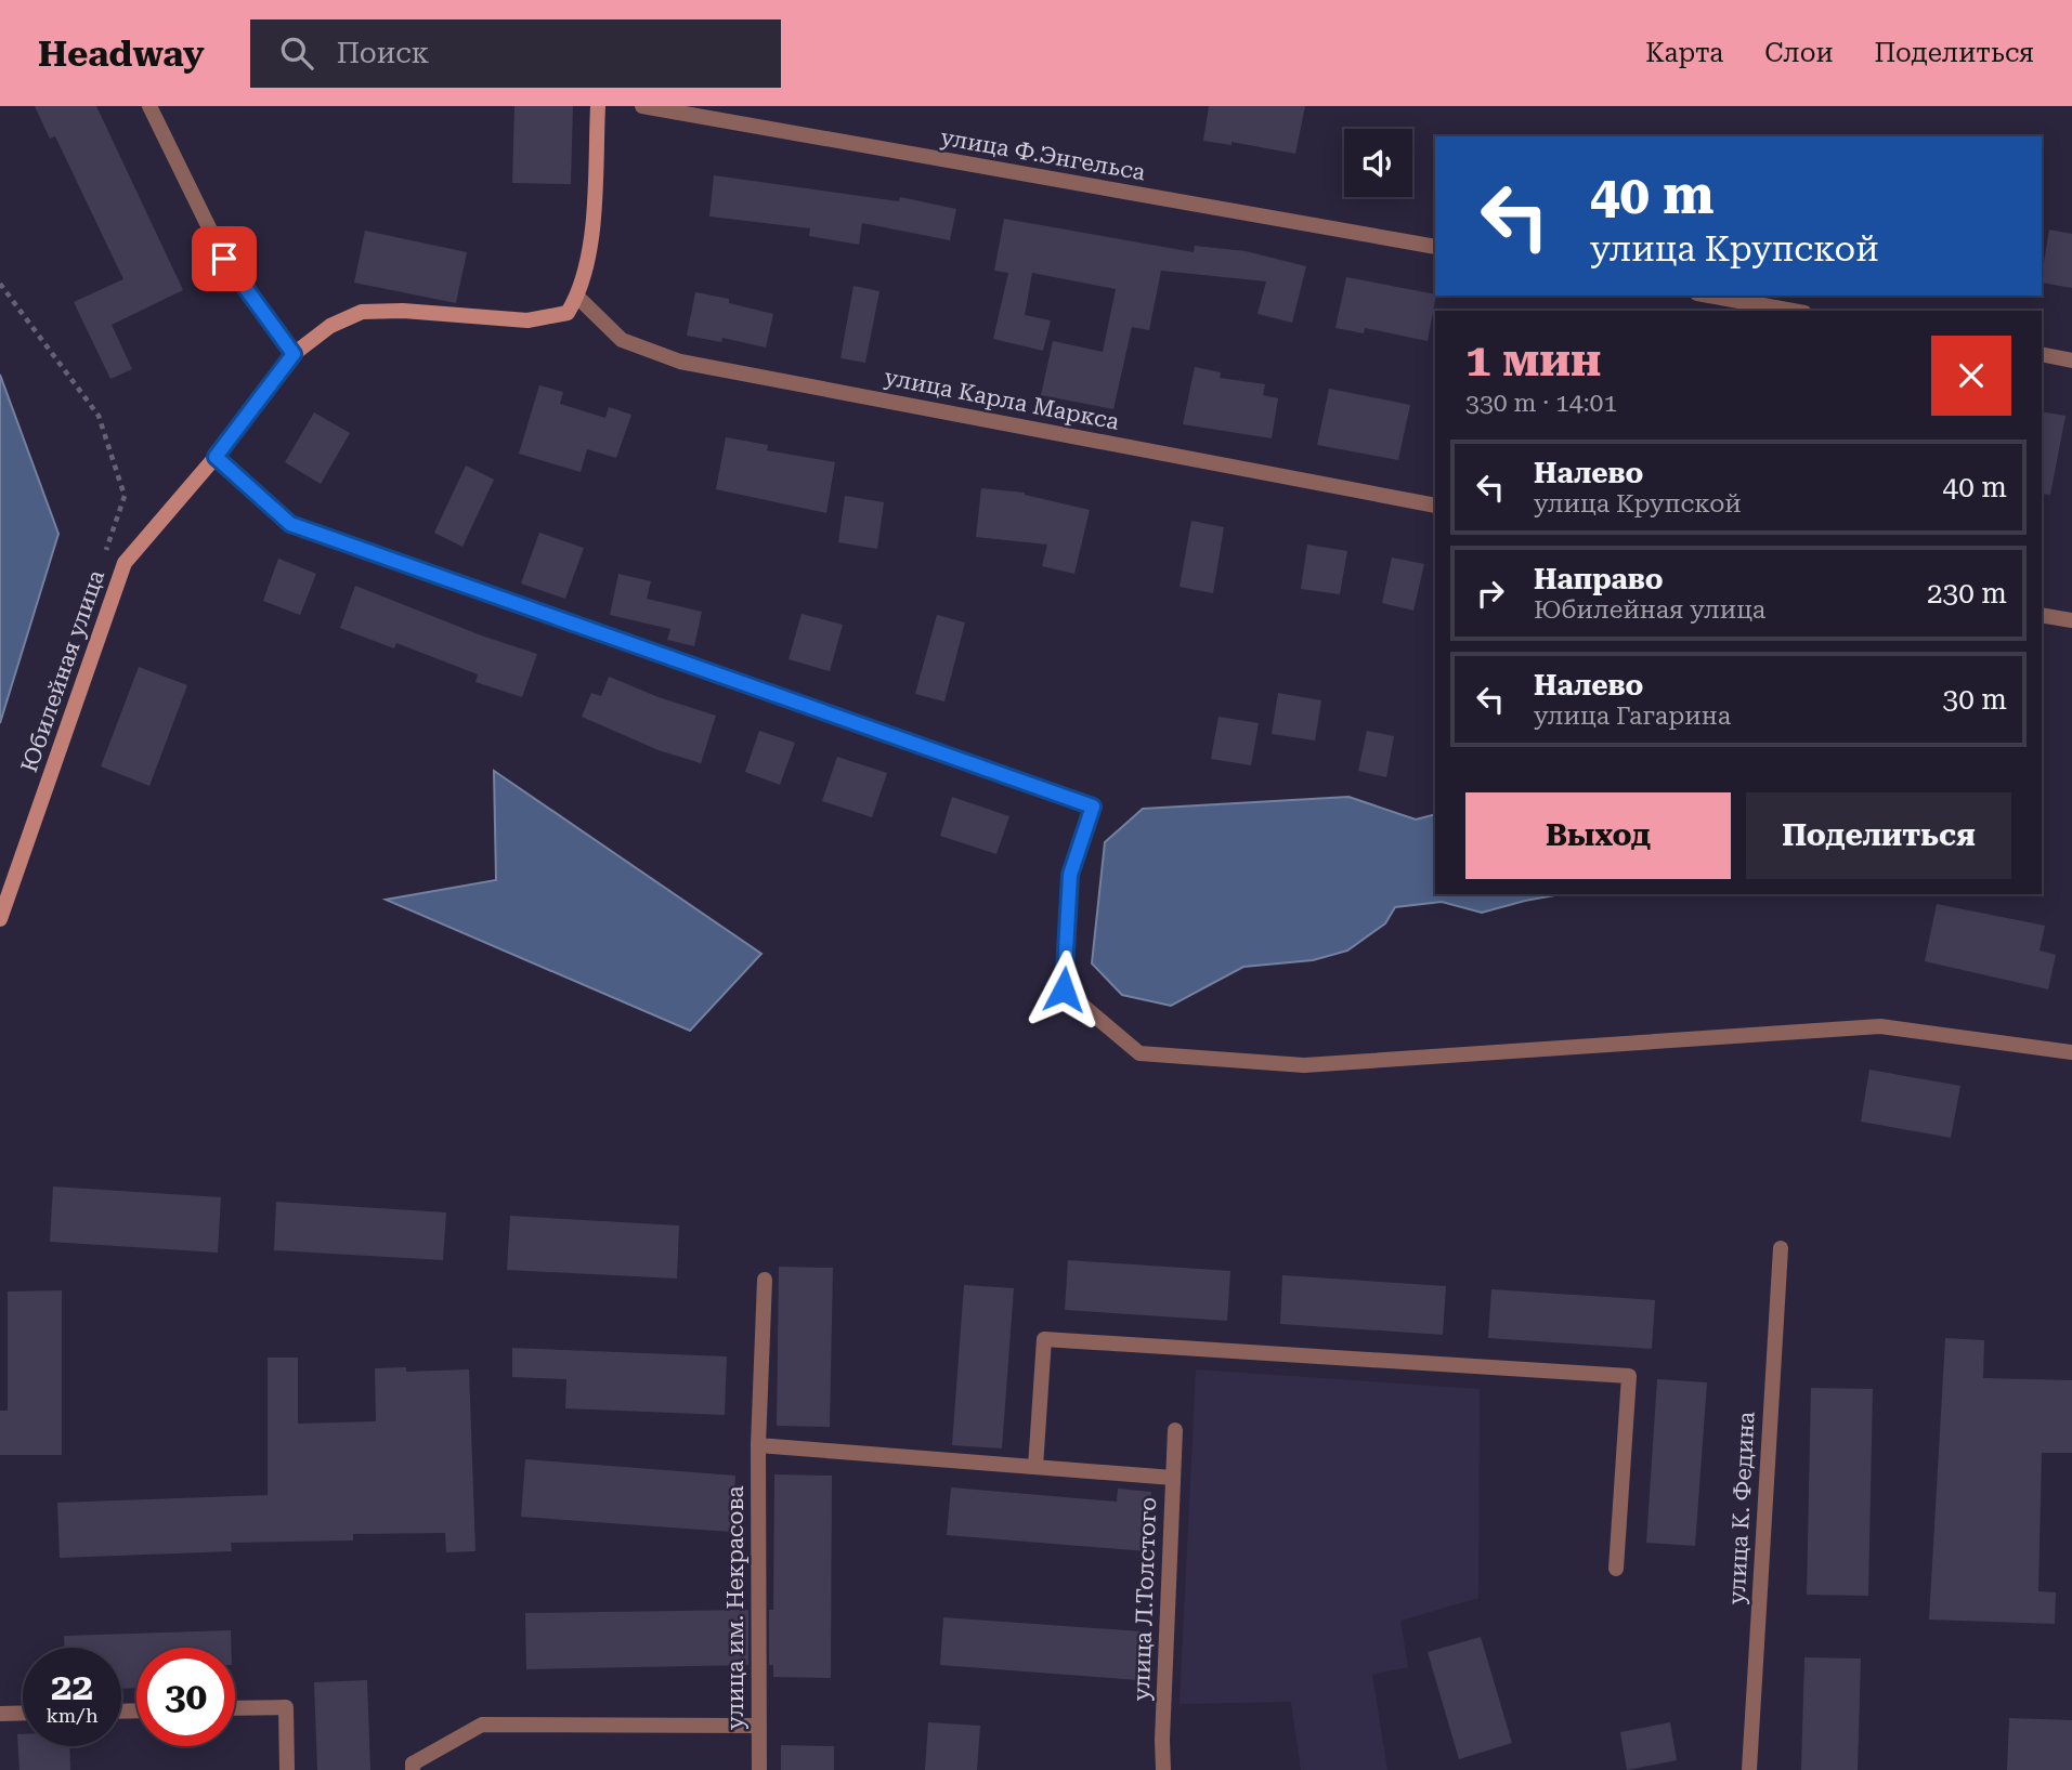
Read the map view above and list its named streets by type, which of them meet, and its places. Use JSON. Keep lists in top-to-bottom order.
{
  "streets": {
    "street": [
      "улица Ф.Энгельса",
      "улица Карла Маркса",
      "Юбилейная улица",
      "улица К. Федина",
      "улица Л.Толстого",
      "улица им. Некрасова"
    ]
  },
  "crossings": [
    ["улица Карла Маркса", "Юбилейная улица"]
  ],
  "page": {
    "header": "Headway",
    "search": "Поиск",
    "nav": ["Карта", "Слои", "Поделиться"],
    "turn": ["40 m", "улица Крупской"],
    "heading": ["1 мин", "330 m · 14:01"],
    "list": [
      {
        "name": "Налево",
        "note": "улица Крупской",
        "value": "40 m"
      },
      {
        "name": "Направо",
        "note": "Юбилейная улица",
        "value": "230 m"
      },
      {
        "name": "Налево",
        "note": "улица Гагарина",
        "value": "30 m"
      }
    ],
    "buttons": ["Выход", "Поделиться"],
    "speed": "22 km/h",
    "limit": "30"
  }
}
